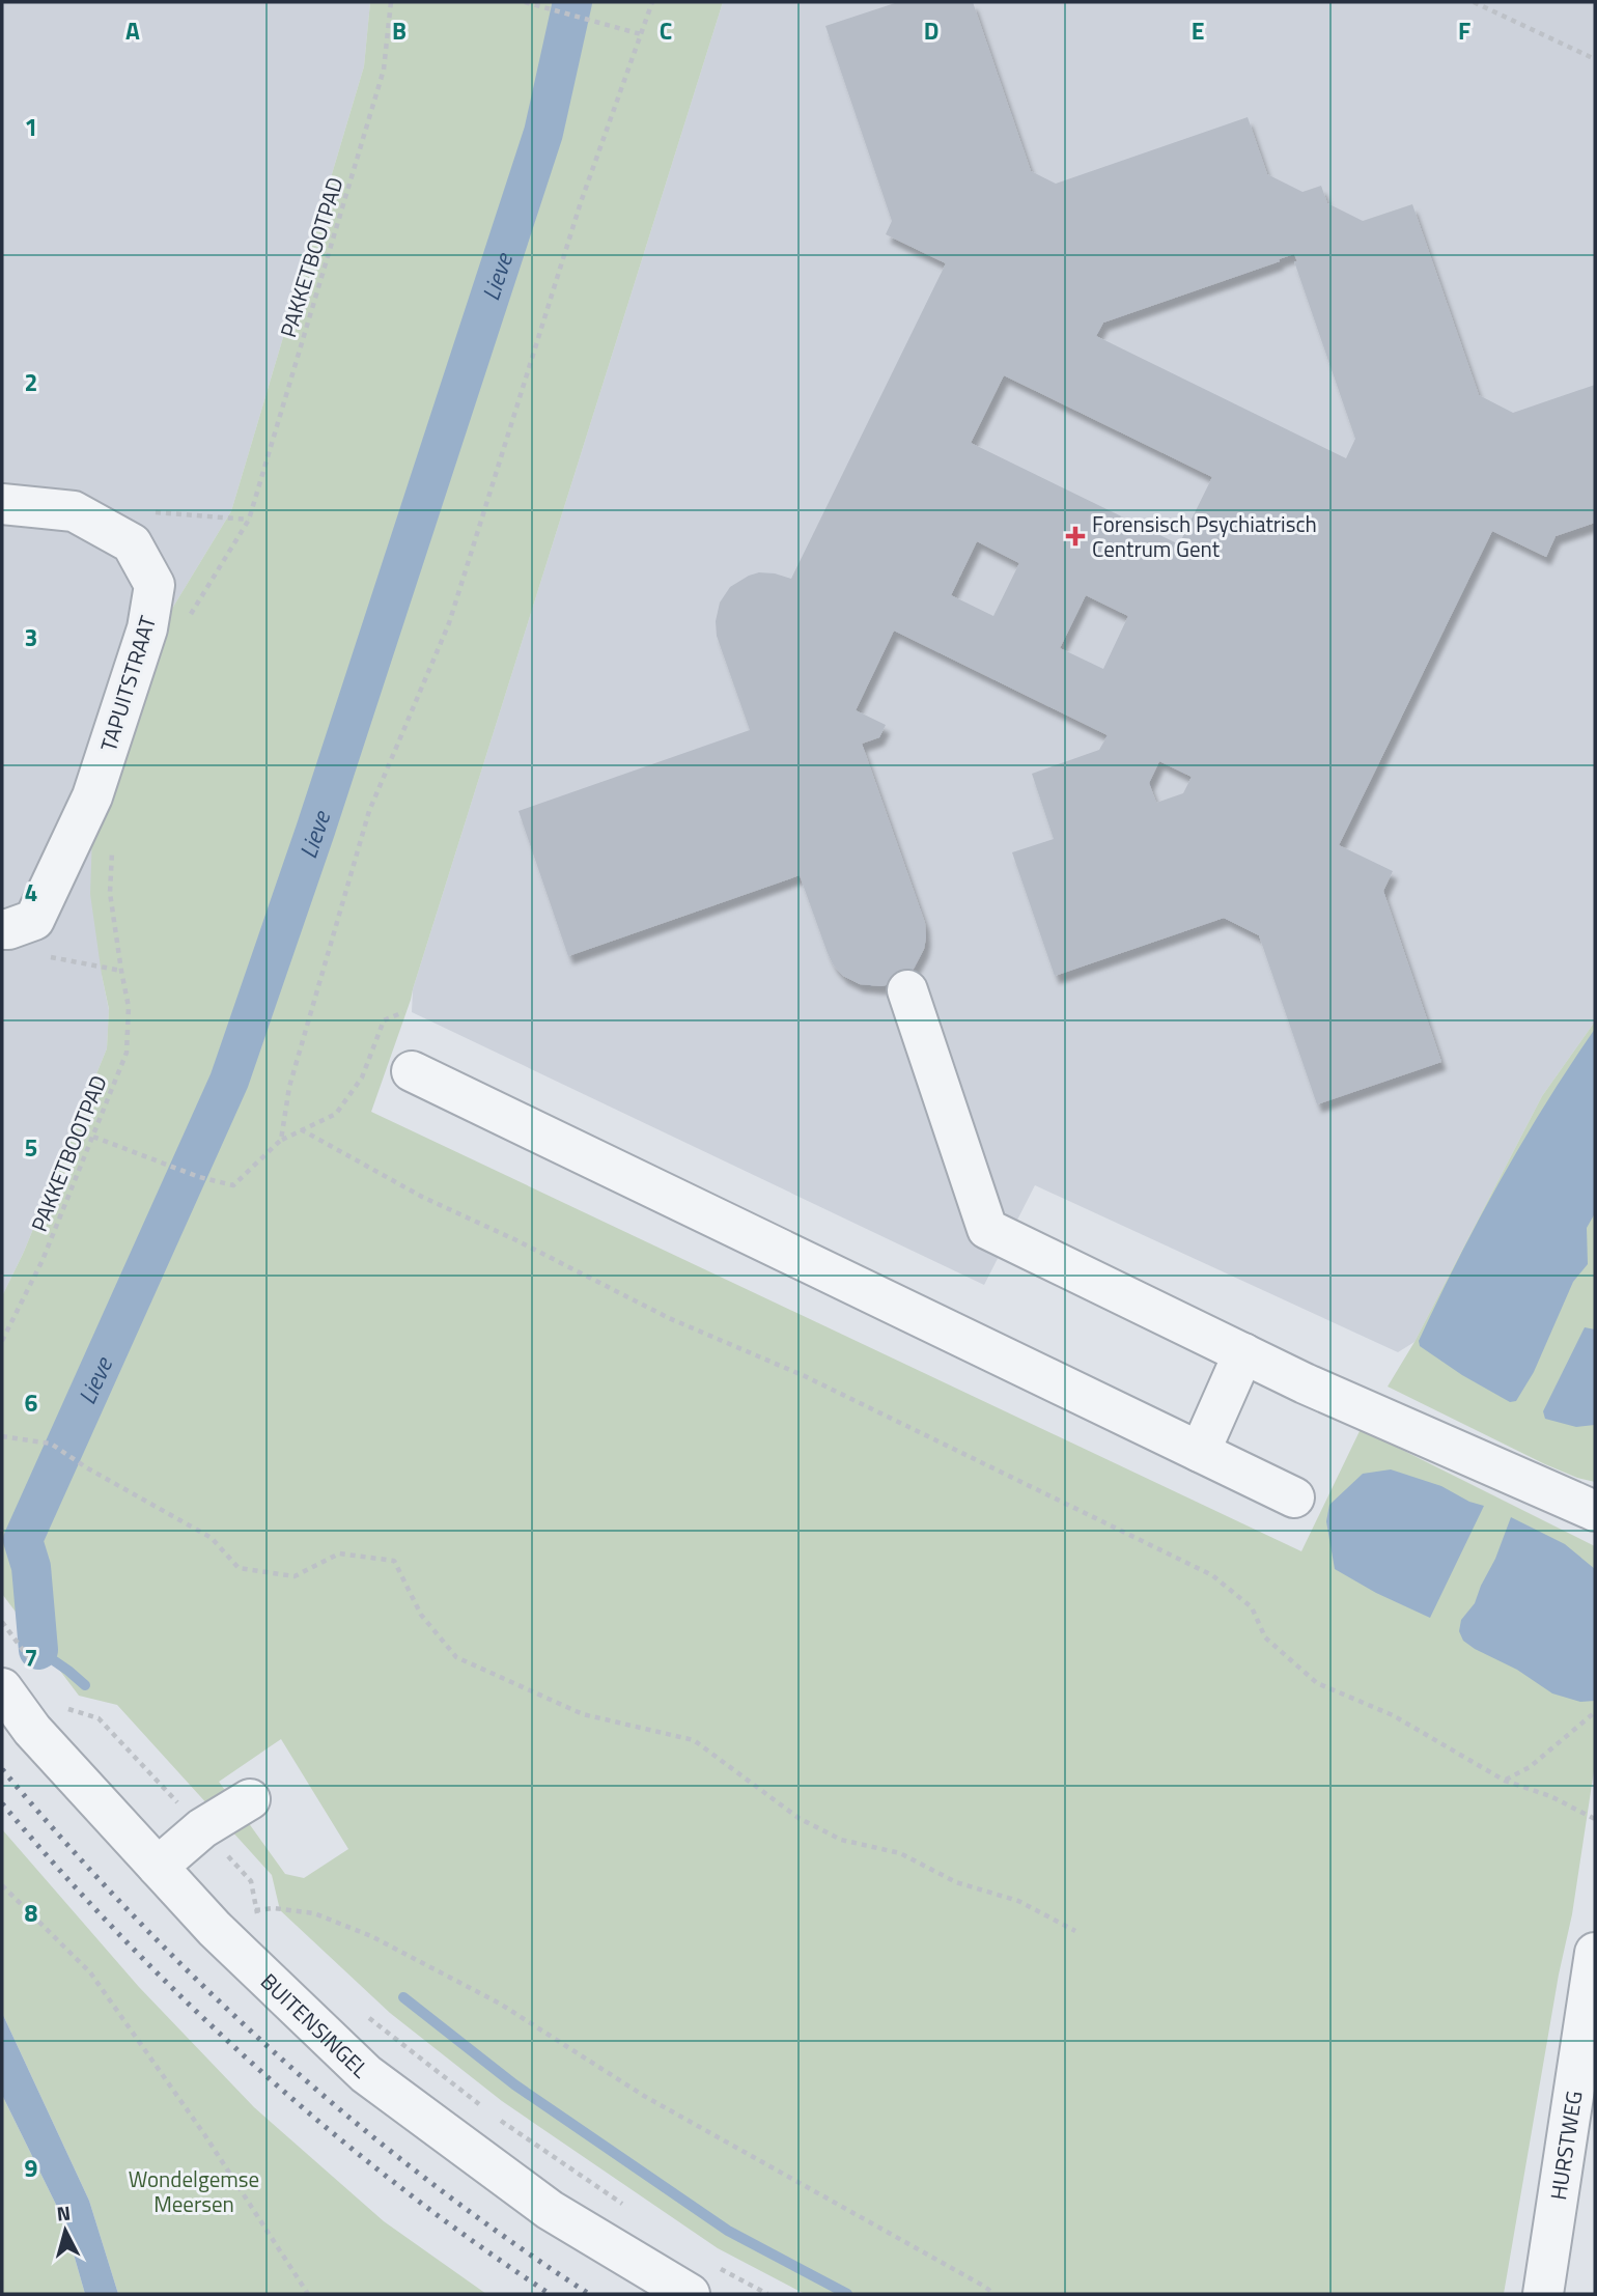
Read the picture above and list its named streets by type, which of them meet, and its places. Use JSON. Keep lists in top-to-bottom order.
{
  "streets": {
    "street": ["TAPUITSTRAAT", "BUITENSINGEL", "HURSTWEG"],
    "path": ["PAKKETBOOTPAD"]
  },
  "water": ["Lieve"],
  "parks": ["Wondelgemse Meersen"],
  "places": {
    "health": ["Forensisch Psychiatrisch Centrum Gent"]
  },
  "north": "top",
  "grid": {
    "columns": [
      "A",
      "B",
      "C",
      "D",
      "E",
      "F"
    ],
    "rows": [
      "1",
      "2",
      "3",
      "4",
      "5",
      "6",
      "7",
      "8",
      "9"
    ]
  }
}
